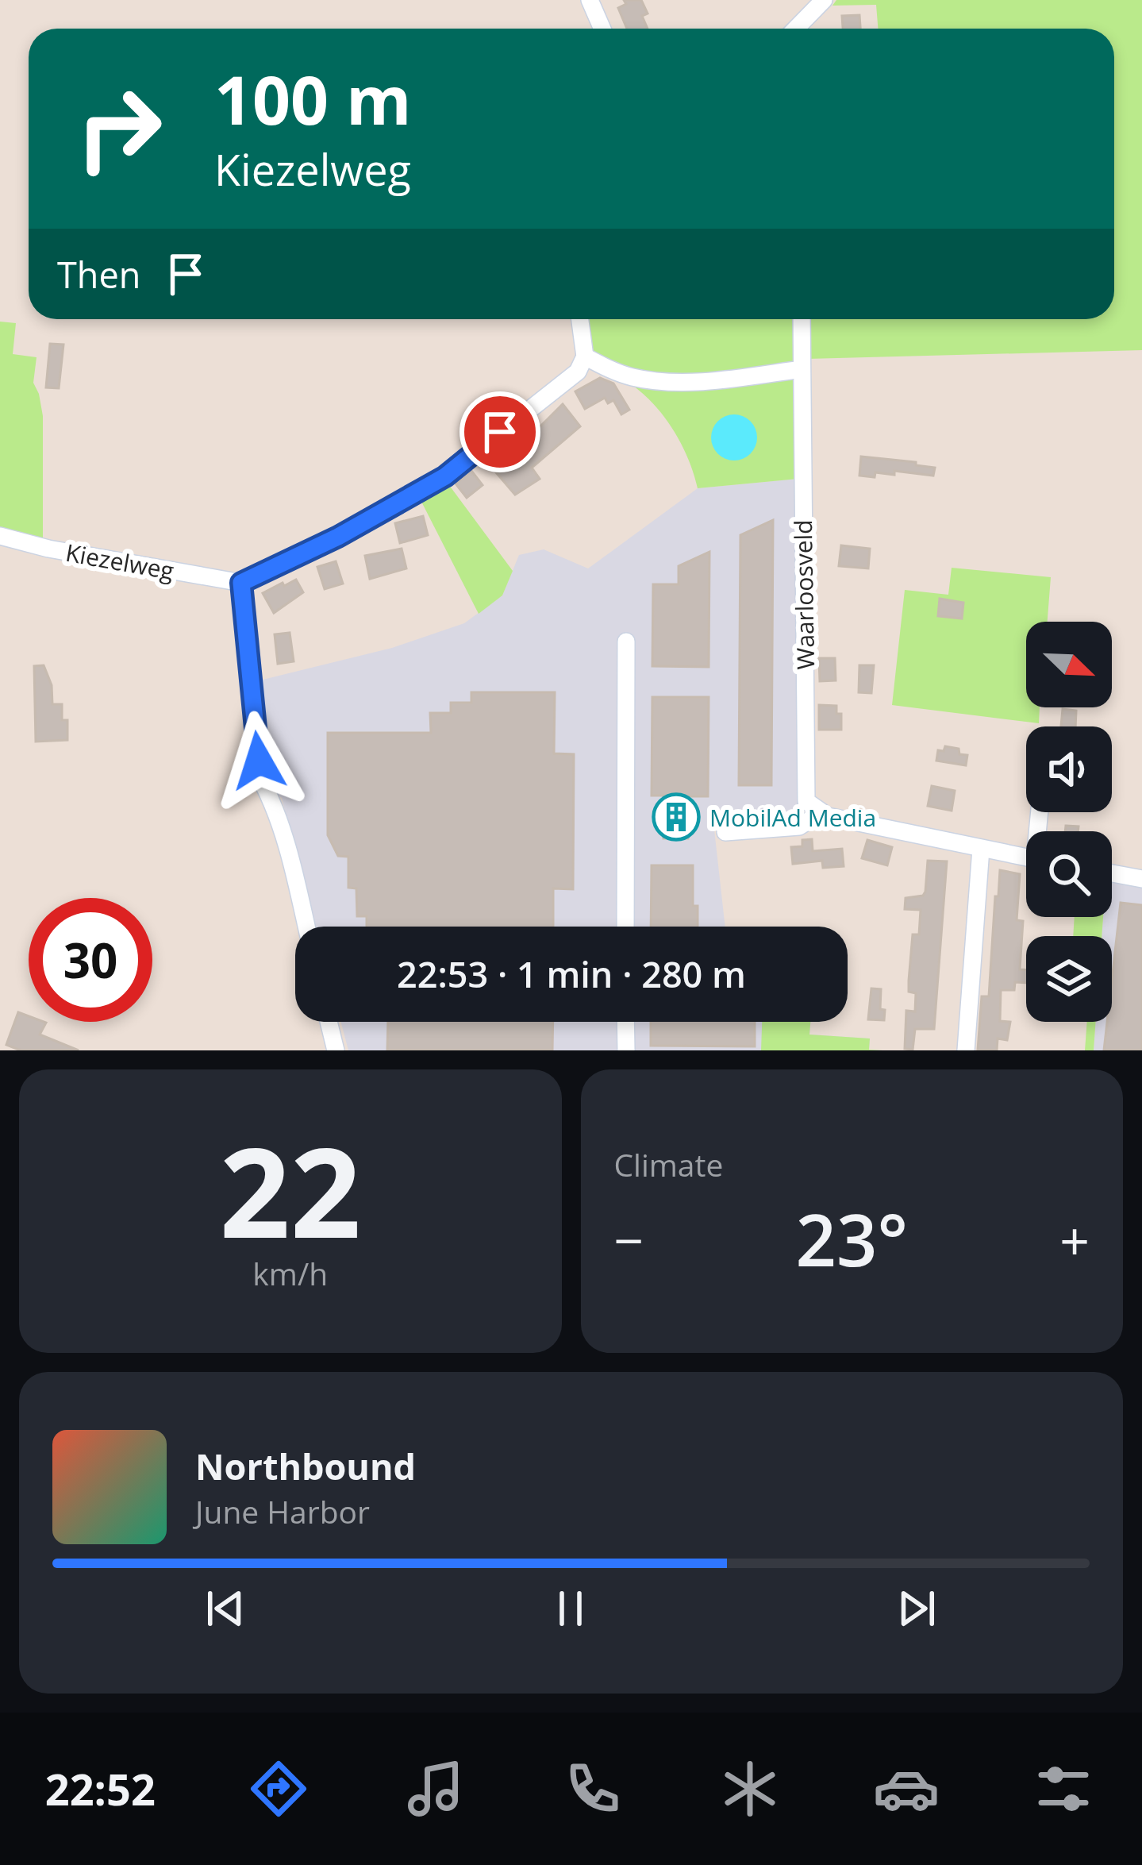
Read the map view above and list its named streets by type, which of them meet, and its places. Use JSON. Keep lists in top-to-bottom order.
{
  "streets": {
    "street": ["Kiezelweg", "Waarloosveld"]
  },
  "places": {
    "building": ["MobilAd Media"]
  },
  "north": "bottom right",
  "page": {
    "turn": ["100 m", "Kiezelweg"],
    "then": "Then",
    "limit": "30",
    "trip": "22:53 · 1 min · 280 m",
    "tile": [
      ["22", "km/h"],
      "Climate"
    ],
    "heat": ["−", "23°", "+"],
    "song": ["Northbound", "June Harbor"],
    "tabs": "22:52"
  }
}
